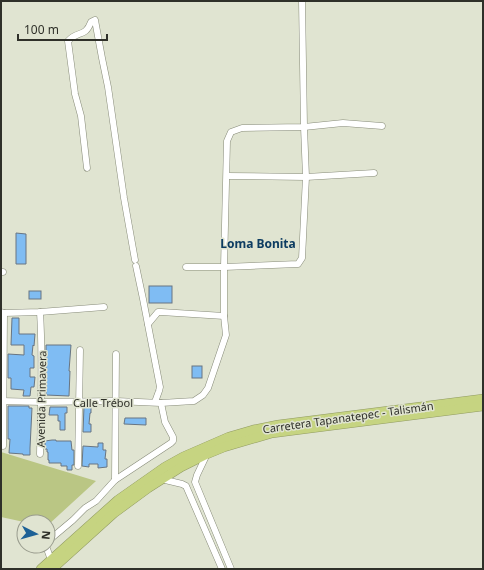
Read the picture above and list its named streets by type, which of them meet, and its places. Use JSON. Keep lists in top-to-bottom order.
{
  "streets": {
    "highway": ["Carretera Tapanatepec - Talismán"],
    "street": ["Avenida Primavera", "Calle Trébol"]
  },
  "crossings": [
    ["Avenida Primavera", "Calle Trébol"]
  ],
  "districts": ["Loma Bonita"],
  "scale_bar": "100 m",
  "north": "right"
}
